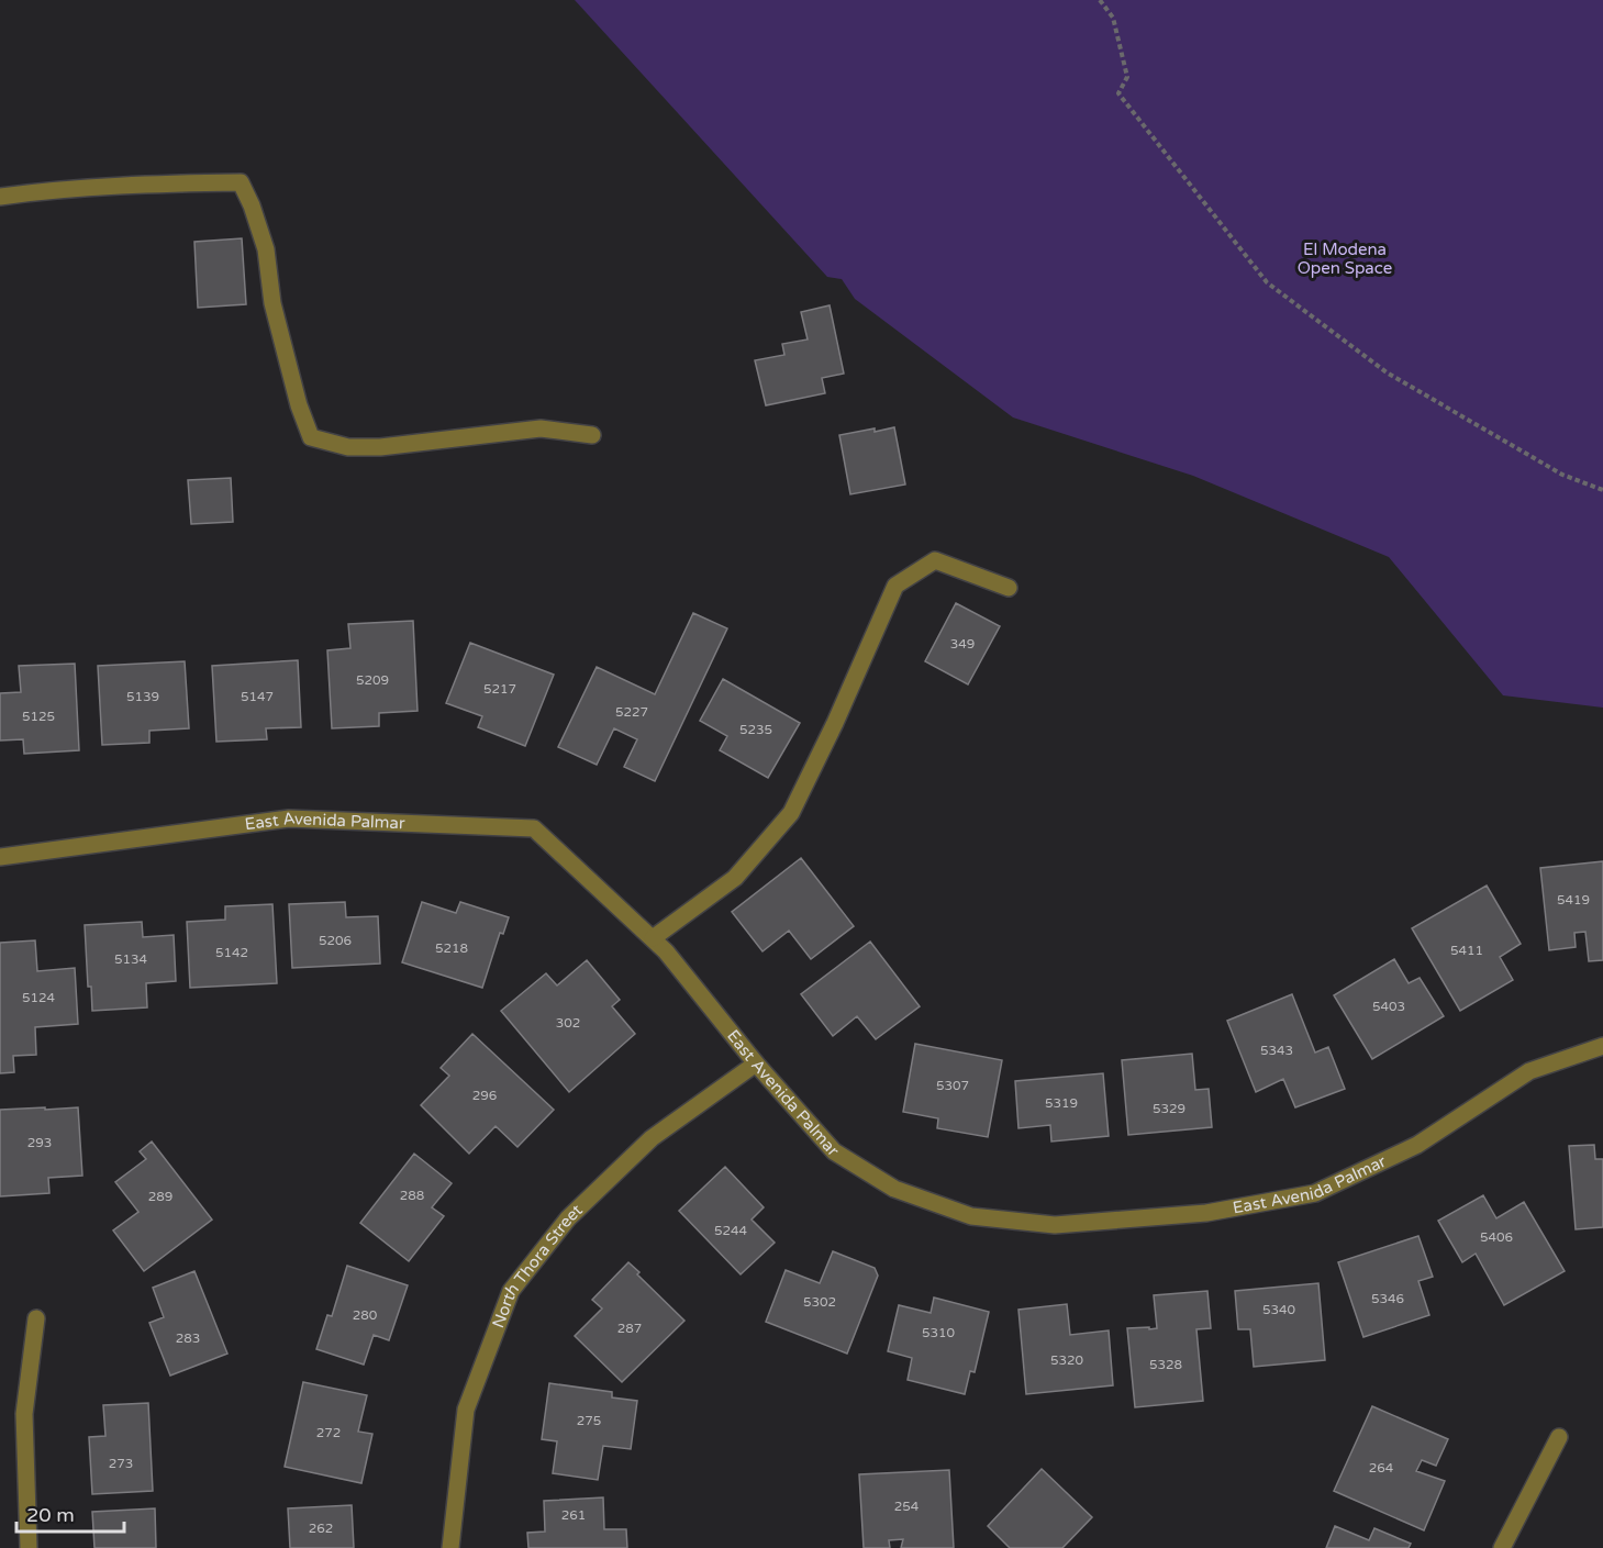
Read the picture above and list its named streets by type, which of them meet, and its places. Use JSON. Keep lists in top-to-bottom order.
{
  "streets": {
    "street": ["East Avenida Palmar", "North Thora Street"]
  },
  "crossings": [
    ["East Avenida Palmar", "North Thora Street"]
  ],
  "parks": ["El Modena Open Space"],
  "house_numbers": [
    "349",
    "5209",
    "5217",
    "5139",
    "5147",
    "5227",
    "5125",
    "5235",
    "5419",
    "5206",
    "5218",
    "5411",
    "5142",
    "5134",
    "5124",
    "5403",
    "302",
    "5343",
    "5307",
    "296",
    "5319",
    "5329",
    "293",
    "288",
    "289",
    "5244",
    "5406",
    "5346",
    "5302",
    "5340",
    "280",
    "287",
    "5310",
    "283",
    "5320",
    "5328",
    "275",
    "272",
    "273",
    "264",
    "254",
    "261",
    "262"
  ],
  "scale_bar": "20 m"
}
